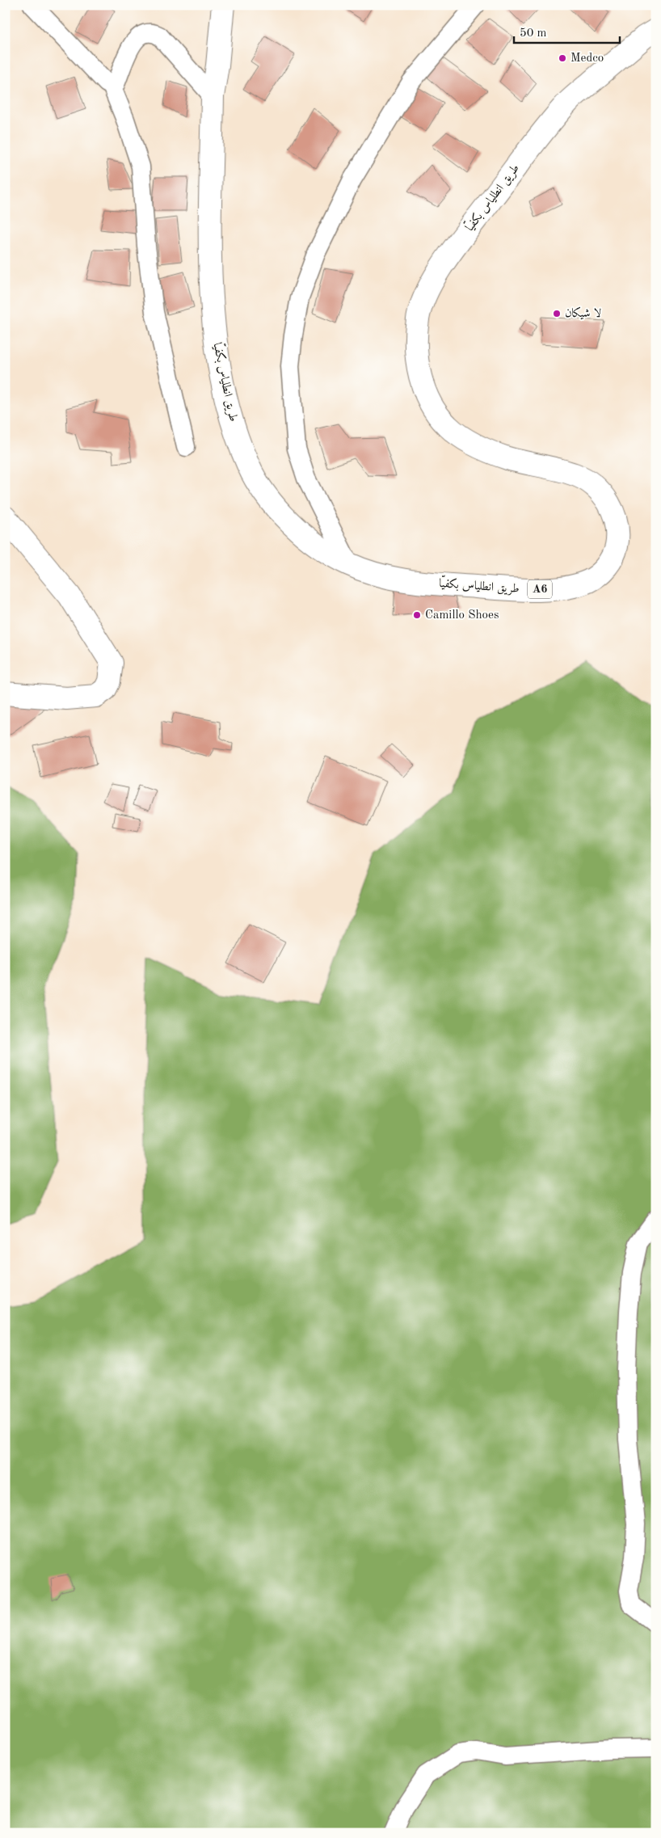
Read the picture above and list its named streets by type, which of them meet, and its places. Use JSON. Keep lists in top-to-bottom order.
{
  "streets": {
    "main road": ["طريق انطلياس بكفيّا", "A6"]
  },
  "places": ["Medco", "لا شيكان", "Camillo Shoes"],
  "scale_bar": "50 m"
}
